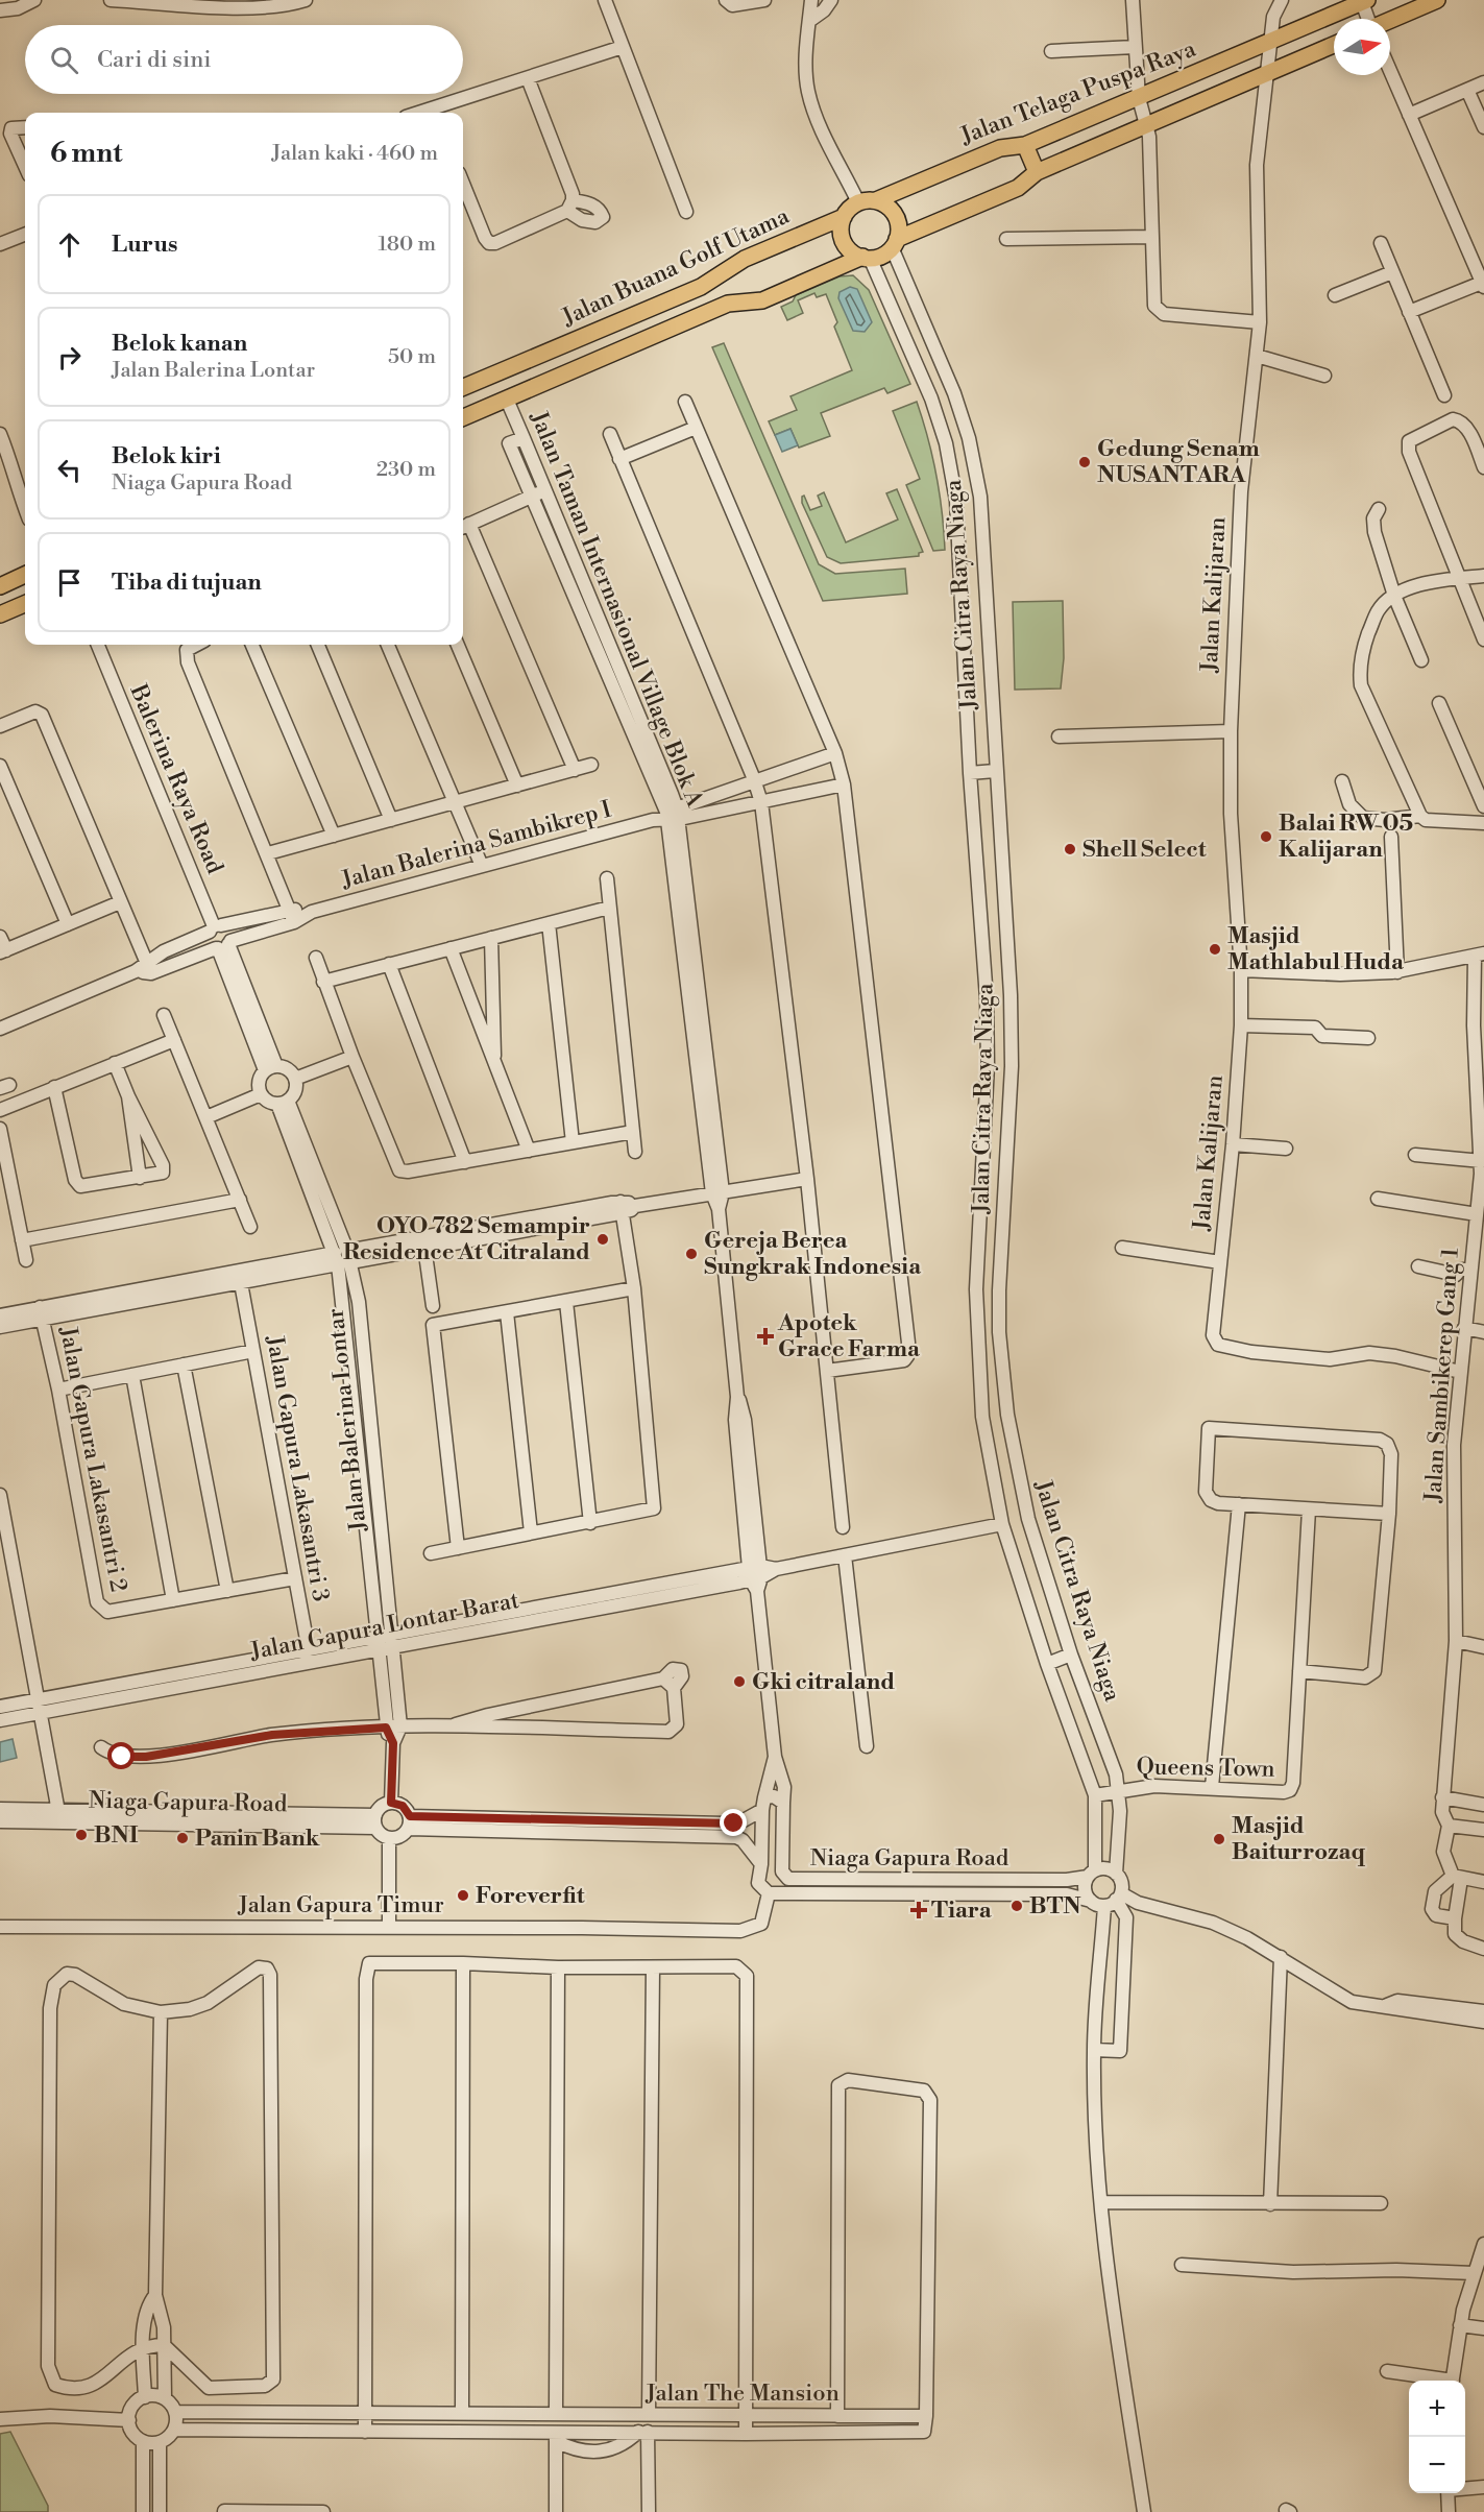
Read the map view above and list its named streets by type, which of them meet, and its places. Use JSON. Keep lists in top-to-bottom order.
{
  "streets": {
    "main road": ["Jalan Telaga Puspa Raya", "Jalan Buana Golf Utama"],
    "street": [
      "Jalan Citra Raya Niaga",
      "Jalan Kalijaran",
      "Jalan Taman Internasional Village Blok A",
      "Balerina Raya Road",
      "Jalan Balerina Sambikrep I",
      "Jalan Sambikerep Gang 1",
      "Jalan Balerina Lontar",
      "Jalan Gapura Lakasantri 2",
      "Jalan Gapura Lakasantri 3",
      "Jalan Gapura Lontar Barat",
      "Queens Town",
      "Niaga Gapura Road",
      "Jalan Gapura Timur",
      "Jalan The Mansion"
    ]
  },
  "crossings": [
    ["Jalan Telaga Puspa Raya", "Jalan Buana Golf Utama"],
    ["Jalan Telaga Puspa Raya", "Jalan Citra Raya Niaga"],
    ["Jalan Telaga Puspa Raya", "Jalan Kalijaran"],
    ["Jalan Buana Golf Utama", "Jalan Citra Raya Niaga"],
    ["Jalan Citra Raya Niaga", "Jalan Gapura Lontar Barat"],
    ["Jalan Citra Raya Niaga", "Queens Town"],
    ["Jalan Citra Raya Niaga", "Niaga Gapura Road"],
    ["Jalan Kalijaran", "Jalan Sambikerep Gang 1"],
    ["Jalan Taman Internasional Village Blok A", "Jalan Balerina Sambikrep I"],
    ["Jalan Taman Internasional Village Blok A", "Jalan Gapura Lontar Barat"],
    ["Jalan Taman Internasional Village Blok A", "Niaga Gapura Road"],
    ["Balerina Raya Road", "Jalan Balerina Sambikrep I"],
    ["Jalan Balerina Lontar", "Jalan Gapura Lontar Barat"],
    ["Jalan Balerina Lontar", "Niaga Gapura Road"],
    ["Jalan Gapura Lakasantri 2", "Jalan Gapura Lakasantri 3"],
    ["Jalan Gapura Lakasantri 3", "Jalan Gapura Lontar Barat"],
    ["Niaga Gapura Road", "Jalan Gapura Timur"]
  ],
  "places": {
    "other": [
      "Gedung Senam NUSANTARA",
      "Balai RW 05 Kalijaran",
      "Shell Select",
      "Masjid Mathlabul Huda",
      "OYO 782 Semampir Residence At Citraland",
      "Gereja Berea Sungkrak Indonesia",
      "Gki citraland",
      "BNI",
      "Panin Bank",
      "Masjid Baiturrozaq",
      "Foreverfit",
      "BTN"
    ],
    "health": ["Apotek Grace Farma", "Tiara"]
  },
  "north": "right",
  "page": {
    "search": "Cari di sini",
    "heading": ["6 mnt", "Jalan kaki · 460 m"],
    "list": [
      ["Lurus", "180 m"],
      ["Belok kanan", "Jalan Balerina Lontar", "50 m"],
      ["Belok kiri", "Niaga Gapura Road", "230 m"],
      "Tiba di tujuan"
    ],
    "map_buttons": ["+", "−"]
  }
}
